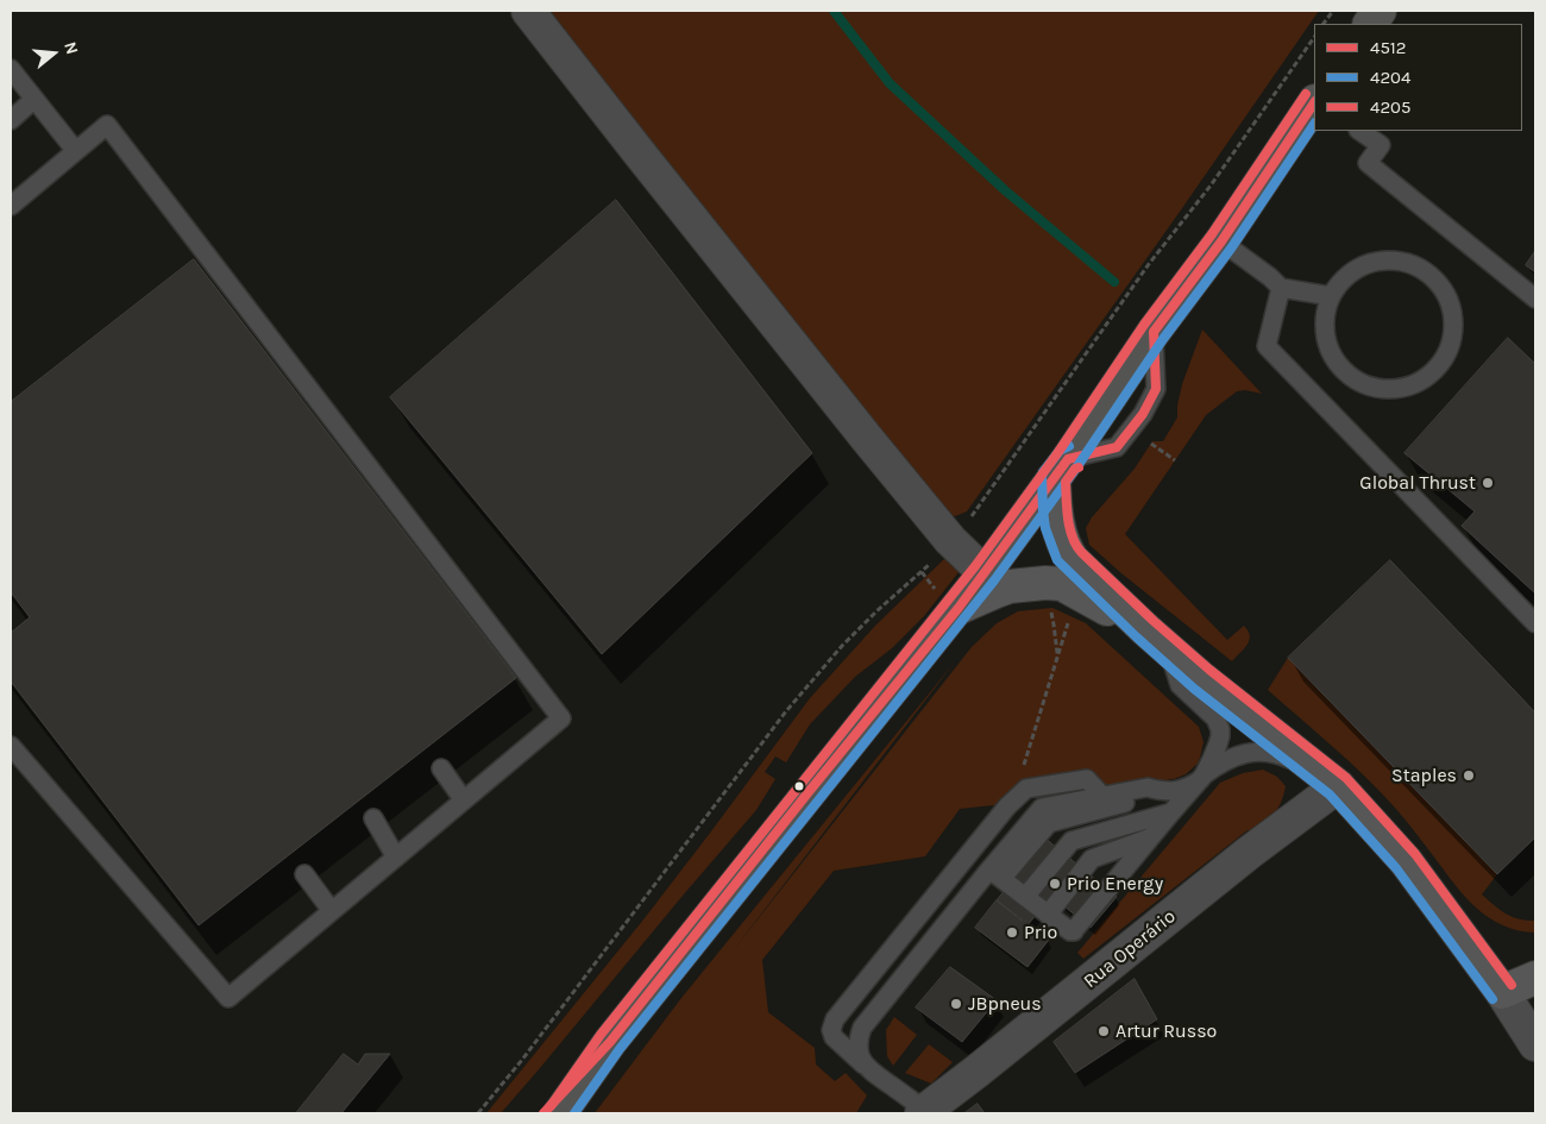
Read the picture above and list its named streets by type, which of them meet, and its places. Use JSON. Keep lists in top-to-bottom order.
{
  "streets": {
    "street": ["Rua Operário"]
  },
  "places": [
    "Global Thrust",
    "Staples",
    "Prio Energy",
    "Prio",
    "JBpneus",
    "Artur Russo"
  ],
  "lines": ["transit line 4205", "transit line 4512", "transit line 4204"],
  "legend": ["4512", "4204", "4205"],
  "north": "right"
}
